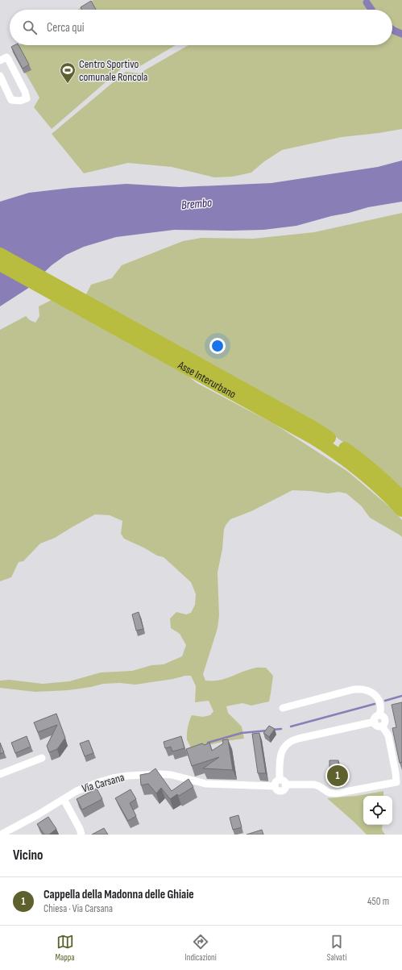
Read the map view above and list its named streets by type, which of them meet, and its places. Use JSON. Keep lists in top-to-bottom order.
{
  "streets": {
    "highway": ["Asse Interurbano"],
    "street": ["Via Carsana"]
  },
  "water": ["Brembo"],
  "places": {
    "sports": ["Centro Sportivo comunale Roncola"]
  },
  "page": {
    "search": "Cerca qui",
    "pins": "1",
    "heading": "Vicino",
    "list": [
      {
        "mark": "1",
        "name": "Cappella della Madonna delle Ghiaie",
        "note": "Chiesa · Via Carsana",
        "value": "450 m"
      }
    ],
    "nav": ["Mappa", "Indicazioni", "Salvati"]
  }
}
